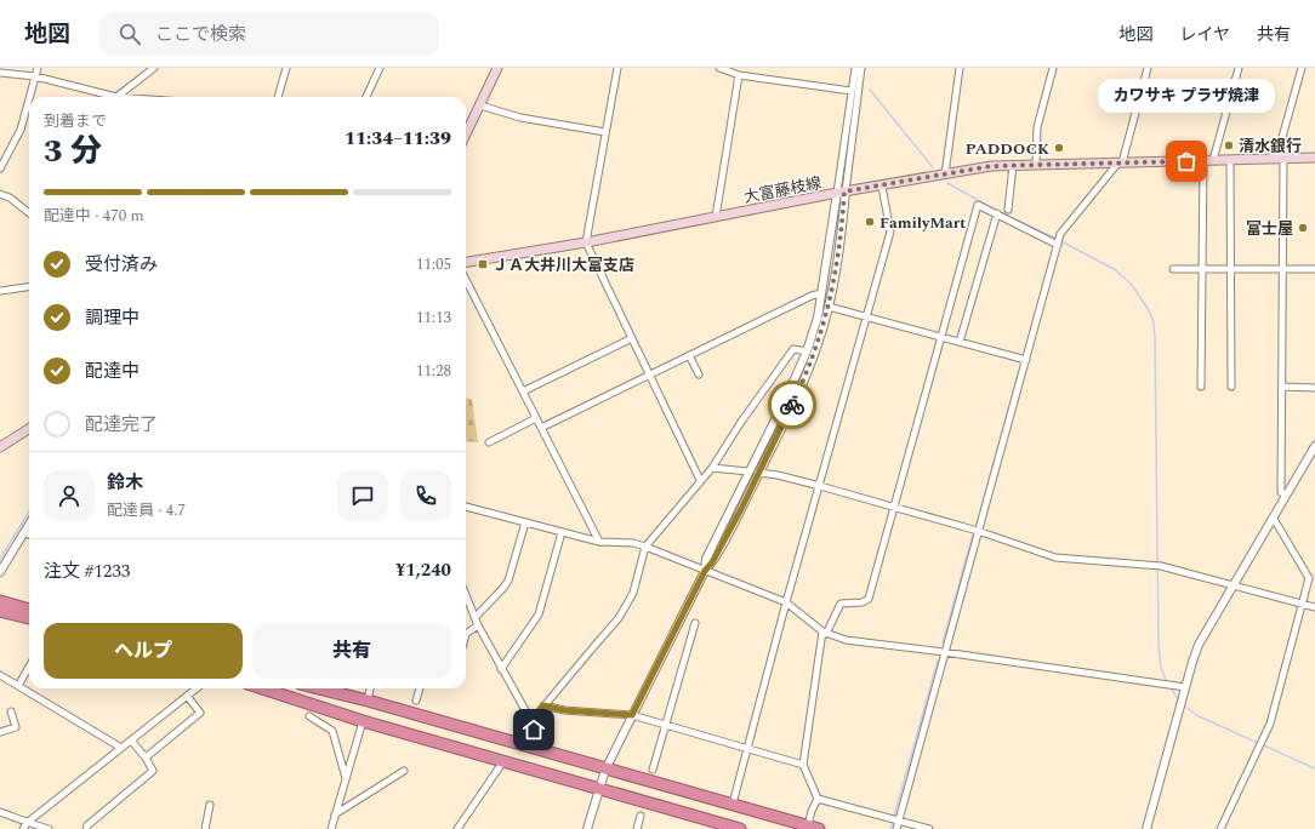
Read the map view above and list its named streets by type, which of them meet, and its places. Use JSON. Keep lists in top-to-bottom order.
{
  "streets": {
    "main road": ["大富藤枝線"]
  },
  "places": {
    "other": [
      "清水銀行",
      "PADDOCK",
      "カワサキ プラザ焼津",
      "FamilyMart",
      "富士屋"
    ],
    "transit": ["ＪＡ大井川大富支店"]
  },
  "page": {
    "header": "地図",
    "search": "ここで検索",
    "nav": ["地図", "レイヤ", "共有"],
    "bubble": "カワサキ プラザ焼津",
    "heading": ["3 分", "到着まで", "11:34–11:39"],
    "panel": [
      "鈴木",
      "配達員 · 4.7",
      "注文 #1233",
      "¥1,240"
    ],
    "bar": "配達中 · 470 m",
    "list": [
      ["受付済み", "11:05"],
      ["調理中", "11:13"],
      ["配達中", "11:28"],
      "配達完了"
    ],
    "buttons": ["ヘルプ", "共有"]
  }
}
